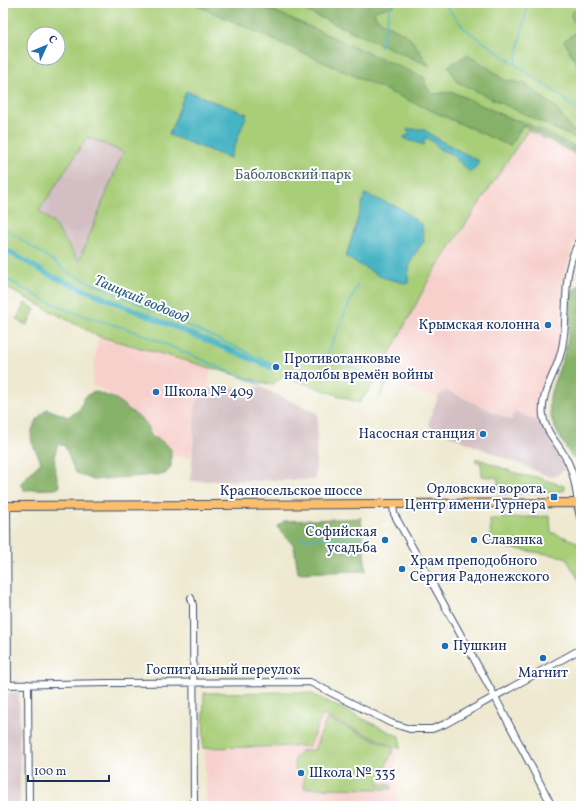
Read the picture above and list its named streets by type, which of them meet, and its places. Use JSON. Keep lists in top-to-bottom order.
{
  "streets": {
    "main road": ["Красносельское шоссе"],
    "street": ["Госпитальный переулок"]
  },
  "water": ["Таицкий водовод"],
  "parks": ["Баболовский парк"],
  "places": {
    "other": [
      "Крымская колонна",
      "Противотанковые надолбы времён войны",
      "Школа № 409",
      "Насосная станция",
      "Софийская усадьба",
      "Славянка",
      "Храм преподобного Сергия Радонежского",
      "Пушкин",
      "Магнит",
      "Школа № 335"
    ],
    "transit": ["Орловские ворота. Центр имени Турнера"]
  },
  "scale_bar": "100 m",
  "north": "top right"
}
